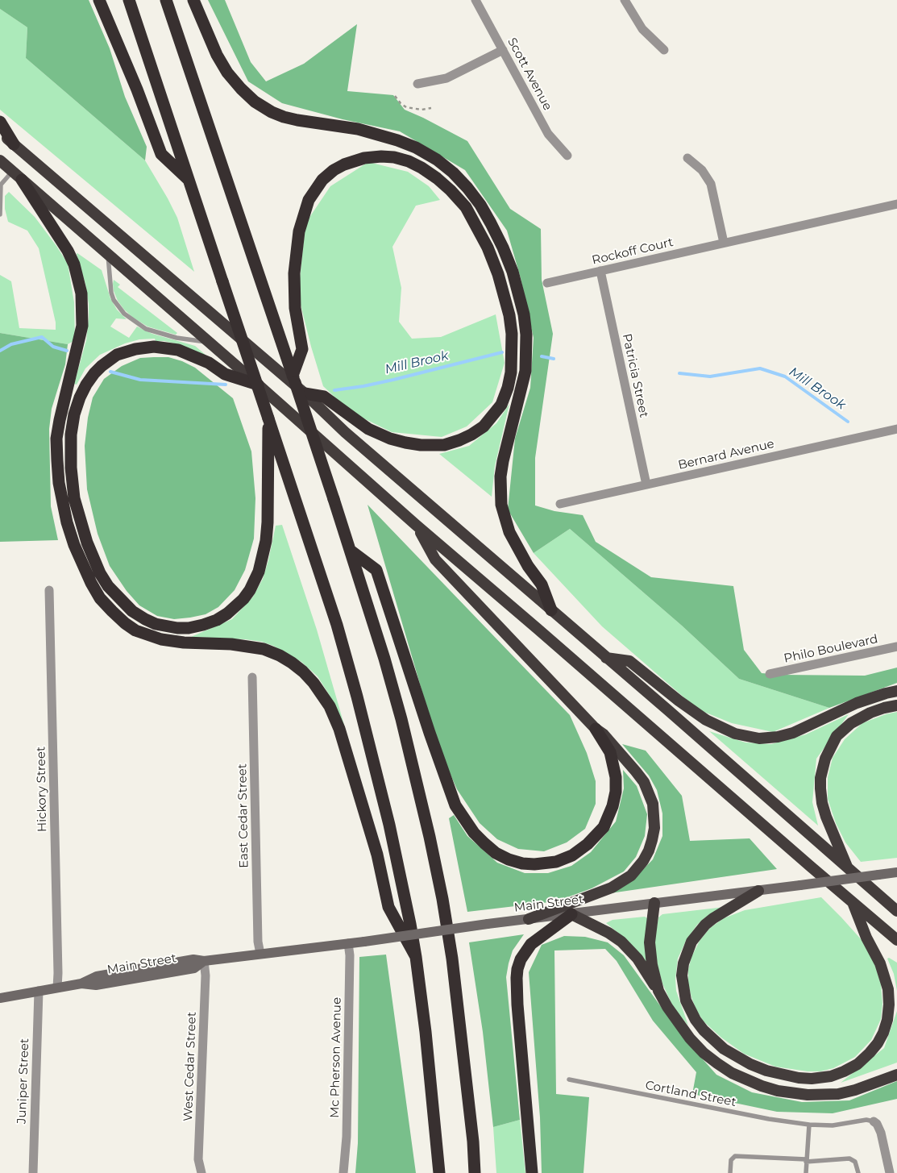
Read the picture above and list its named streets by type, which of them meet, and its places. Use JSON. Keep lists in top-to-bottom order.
{
  "streets": {
    "main road": ["Main Street"],
    "street": [
      "Scott Avenue",
      "Rockoff Court",
      "Patricia Street",
      "Bernard Avenue",
      "Philo Boulevard",
      "Hickory Street",
      "East Cedar Street",
      "Mc Pherson Avenue",
      "West Cedar Street",
      "Juniper Street"
    ],
    "lane": ["Cortland Street"]
  },
  "crossings": [
    ["Rockoff Court", "Patricia Street"],
    ["Patricia Street", "Bernard Avenue"],
    ["Hickory Street", "Main Street"],
    ["East Cedar Street", "Main Street"],
    ["Main Street", "Mc Pherson Avenue"],
    ["Main Street", "West Cedar Street"],
    ["Main Street", "Juniper Street"]
  ],
  "water": ["Mill Brook"]
}
